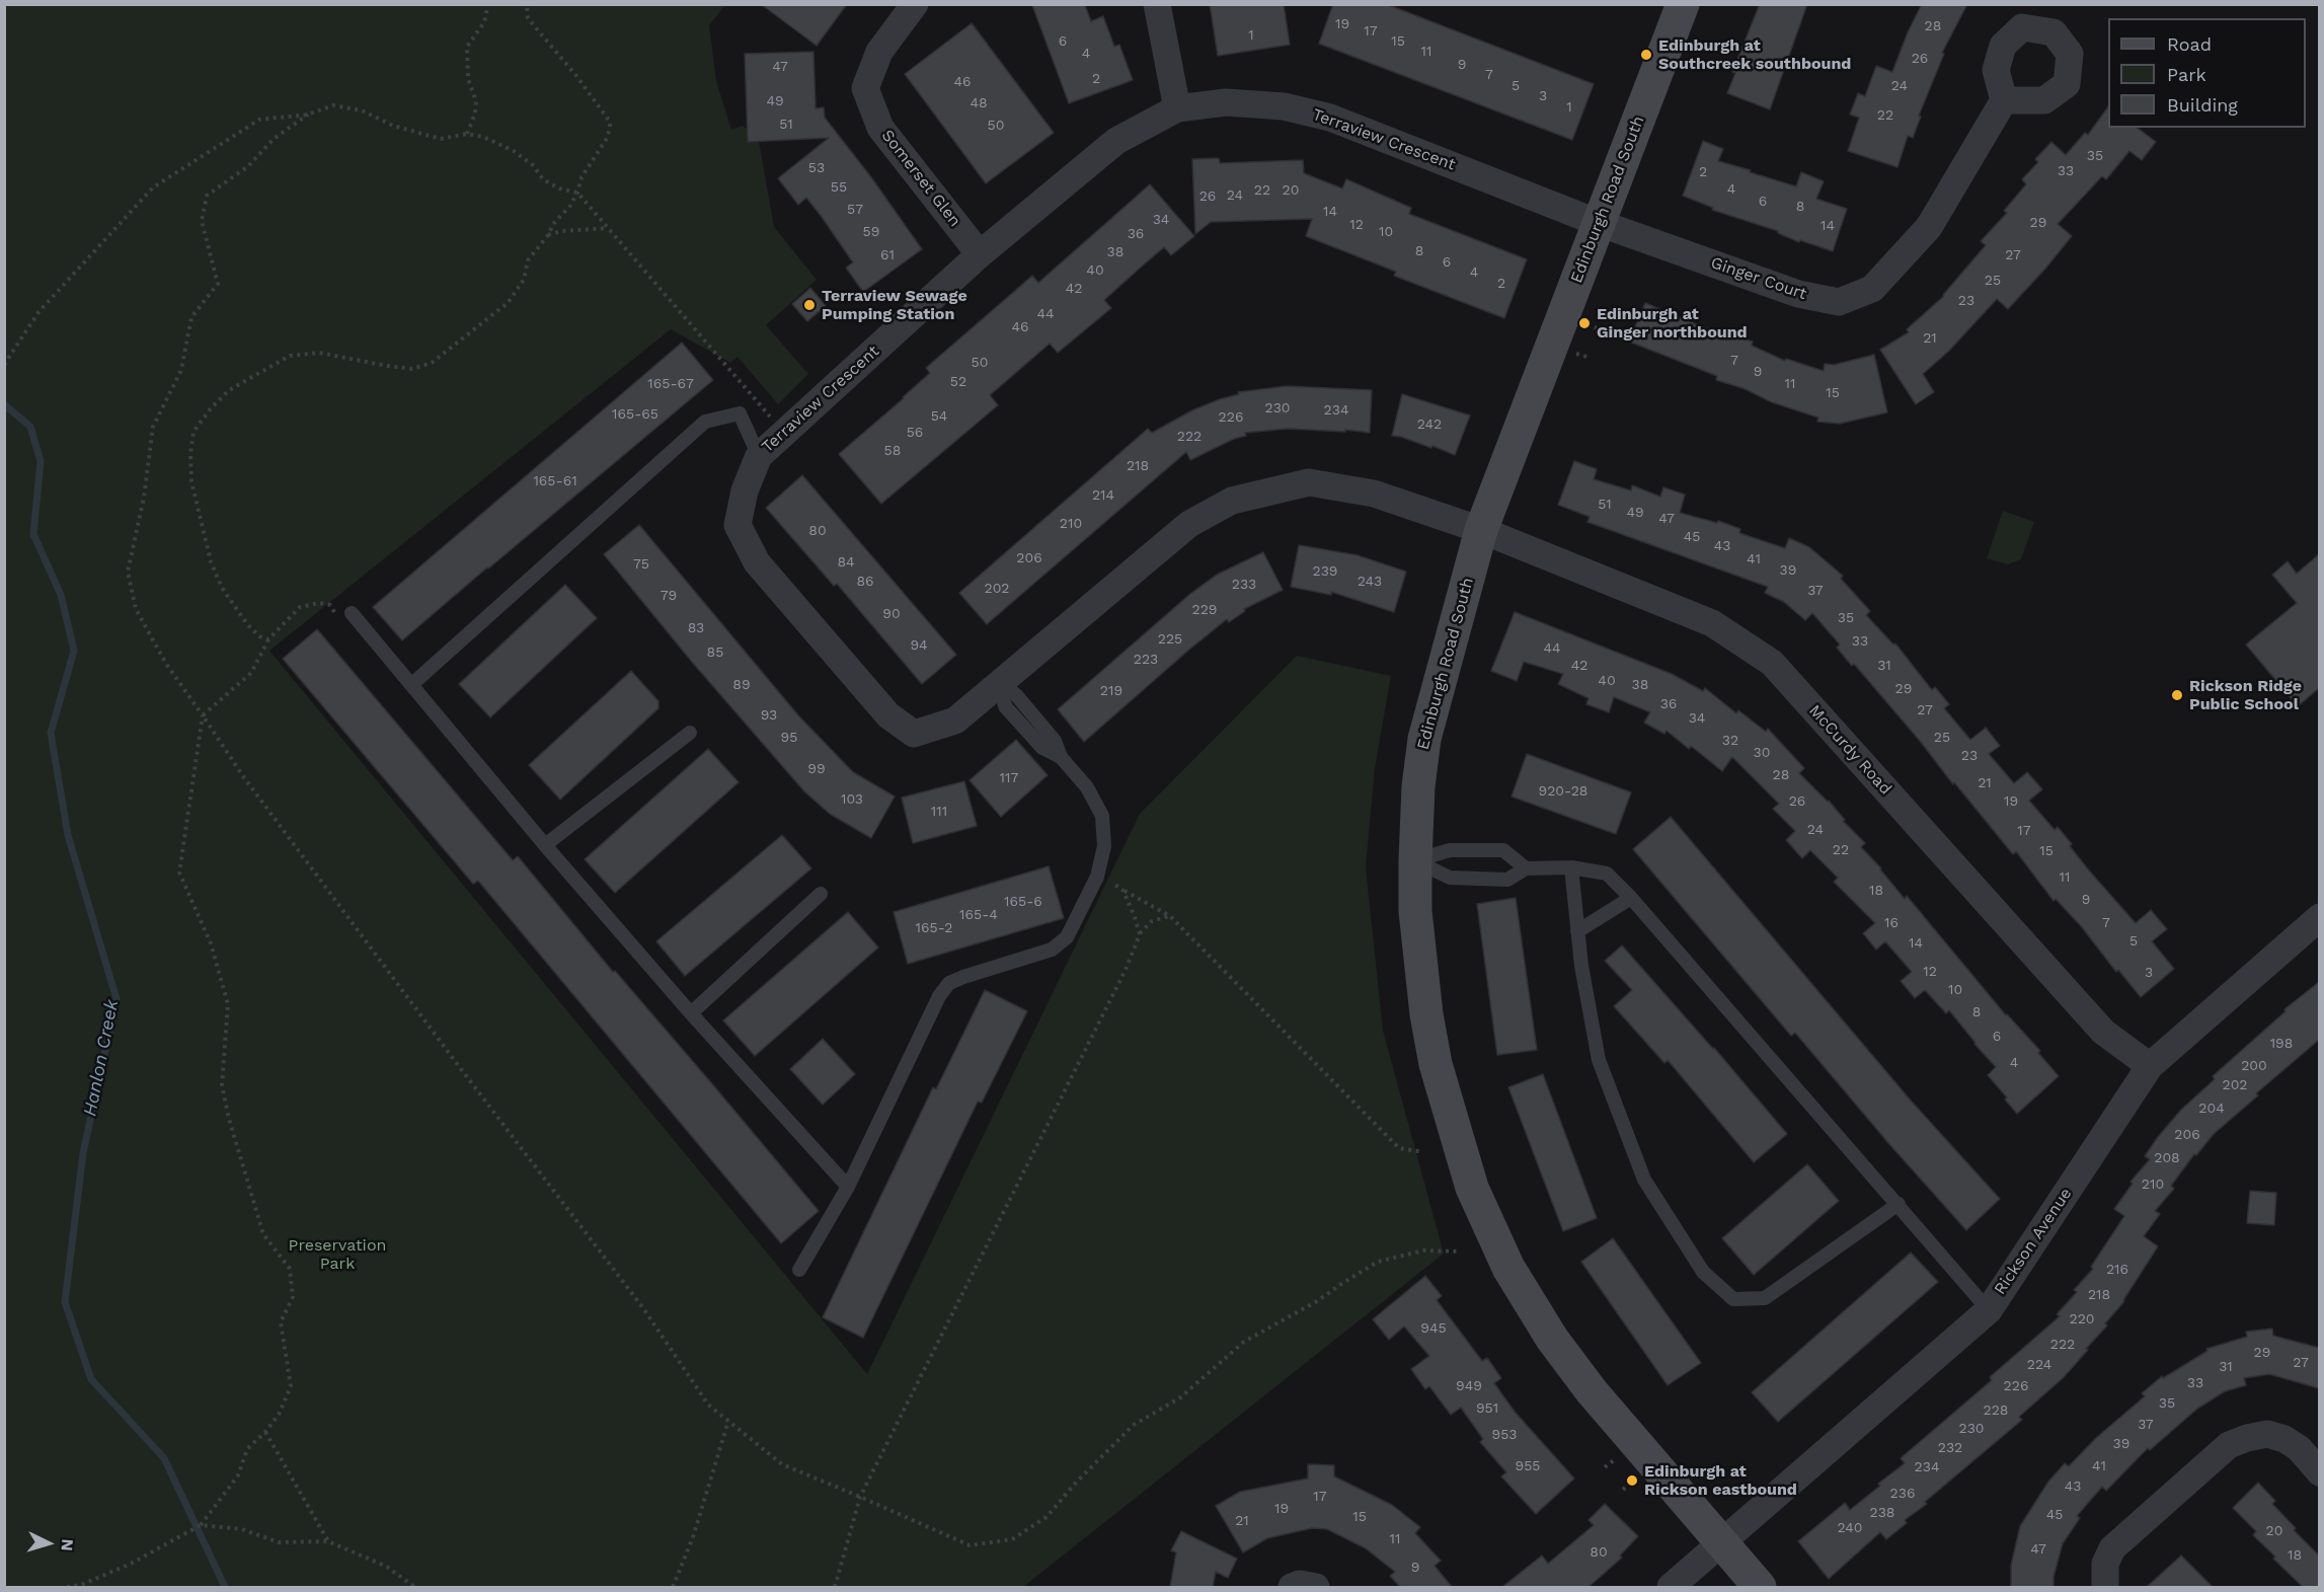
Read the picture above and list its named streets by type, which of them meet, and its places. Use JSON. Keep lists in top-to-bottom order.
{
  "streets": {
    "main road": ["Edinburgh Road South"],
    "street": [
      "Terraview Crescent",
      "Somerset Glen",
      "Ginger Court",
      "McCurdy Road",
      "Rickson Avenue"
    ]
  },
  "crossings": [
    ["Terraview Crescent", "Somerset Glen"],
    ["Terraview Crescent", "Edinburgh Road South"],
    ["Terraview Crescent", "Ginger Court"],
    ["Terraview Crescent", "McCurdy Road"],
    ["Edinburgh Road South", "Ginger Court"],
    ["Edinburgh Road South", "McCurdy Road"],
    ["Edinburgh Road South", "Rickson Avenue"],
    ["McCurdy Road", "Rickson Avenue"]
  ],
  "water": ["Hanlon Creek"],
  "parks": ["Preservation Park"],
  "places": [
    "Edinburgh at Southcreek southbound",
    "Terraview Sewage Pumping Station",
    "Edinburgh at Ginger northbound",
    "Rickson Ridge Public School",
    "Edinburgh at Rickson eastbound"
  ],
  "house_numbers": [
    "19",
    "28",
    "17",
    "1",
    "6",
    "15",
    "11",
    "4",
    "26",
    "9",
    "47",
    "7",
    "2",
    "46",
    "5",
    "24",
    "3",
    "49",
    "48",
    "1",
    "22",
    "51",
    "50",
    "35",
    "53",
    "33",
    "2",
    "55",
    "4",
    "22",
    "20",
    "24",
    "26",
    "6",
    "8",
    "57",
    "14",
    "34",
    "29",
    "12",
    "14",
    "59",
    "10",
    "36",
    "8",
    "38",
    "61",
    "27",
    "6",
    "40",
    "4",
    "25",
    "2",
    "42",
    "23",
    "44",
    "46",
    "21",
    "7",
    "50",
    "9",
    "52",
    "165-67",
    "11",
    "15",
    "230",
    "234",
    "165-65",
    "54",
    "226",
    "242",
    "56",
    "222",
    "58",
    "218",
    "165-61",
    "214",
    "51",
    "49",
    "47",
    "210",
    "80",
    "45",
    "43",
    "206",
    "41",
    "84",
    "75",
    "39",
    "239",
    "86",
    "243",
    "233",
    "202",
    "37",
    "79",
    "229",
    "90",
    "35",
    "83",
    "225",
    "33",
    "94",
    "44",
    "85",
    "223",
    "42",
    "31",
    "40",
    "89",
    "38",
    "29",
    "219",
    "36",
    "27",
    "93",
    "34",
    "95",
    "25",
    "32",
    "30",
    "23",
    "99",
    "28",
    "117",
    "21",
    "920-28",
    "103",
    "26",
    "19",
    "111",
    "24",
    "17",
    "22",
    "15",
    "11",
    "18",
    "9",
    "165-6",
    "165-4",
    "16",
    "7",
    "165-2",
    "5",
    "14",
    "12",
    "3",
    "10",
    "8",
    "6",
    "198",
    "4",
    "200",
    "202",
    "204",
    "206",
    "208",
    "210",
    "216",
    "218",
    "220",
    "945",
    "222",
    "29",
    "27",
    "224",
    "31",
    "33",
    "949",
    "226",
    "35",
    "951",
    "228",
    "37",
    "230",
    "953",
    "39",
    "232",
    "955",
    "41",
    "234",
    "43",
    "236",
    "17",
    "19",
    "238",
    "45",
    "15",
    "21",
    "240",
    "20",
    "11",
    "47",
    "80",
    "18",
    "9"
  ],
  "legend": ["Road", "Park", "Building"],
  "north": "right"
}
